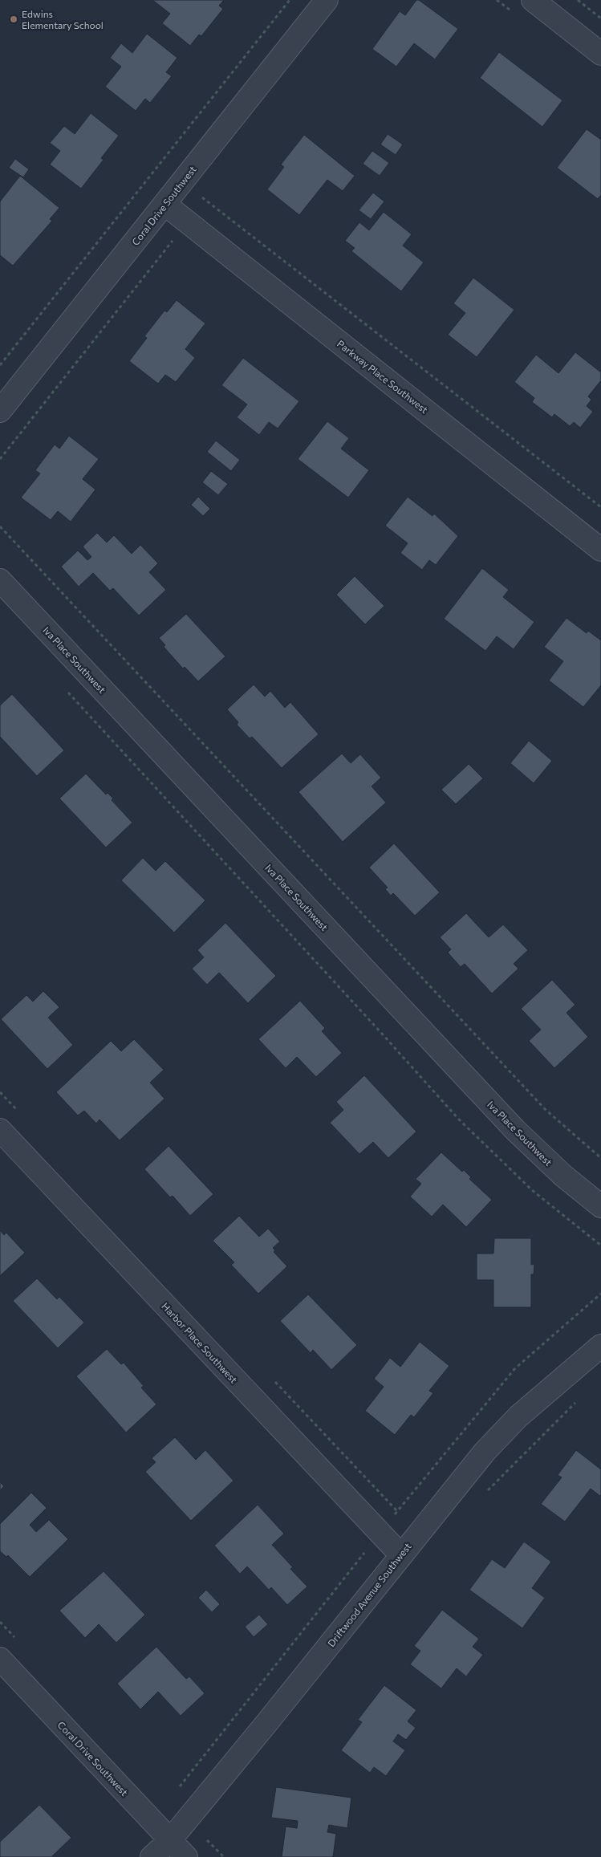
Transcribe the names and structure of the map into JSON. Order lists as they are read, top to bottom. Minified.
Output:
{"streets":{"street":["Coral Drive Southwest","Parkway Place Southwest","Iva Place Southwest","Harbor Place Southwest","Driftwood Avenue Southwest"]},"crossings":[["Coral Drive Southwest","Parkway Place Southwest"],["Coral Drive Southwest","Driftwood Avenue Southwest"],["Harbor Place Southwest","Driftwood Avenue Southwest"]],"places":["Edwins Elementary School"]}
